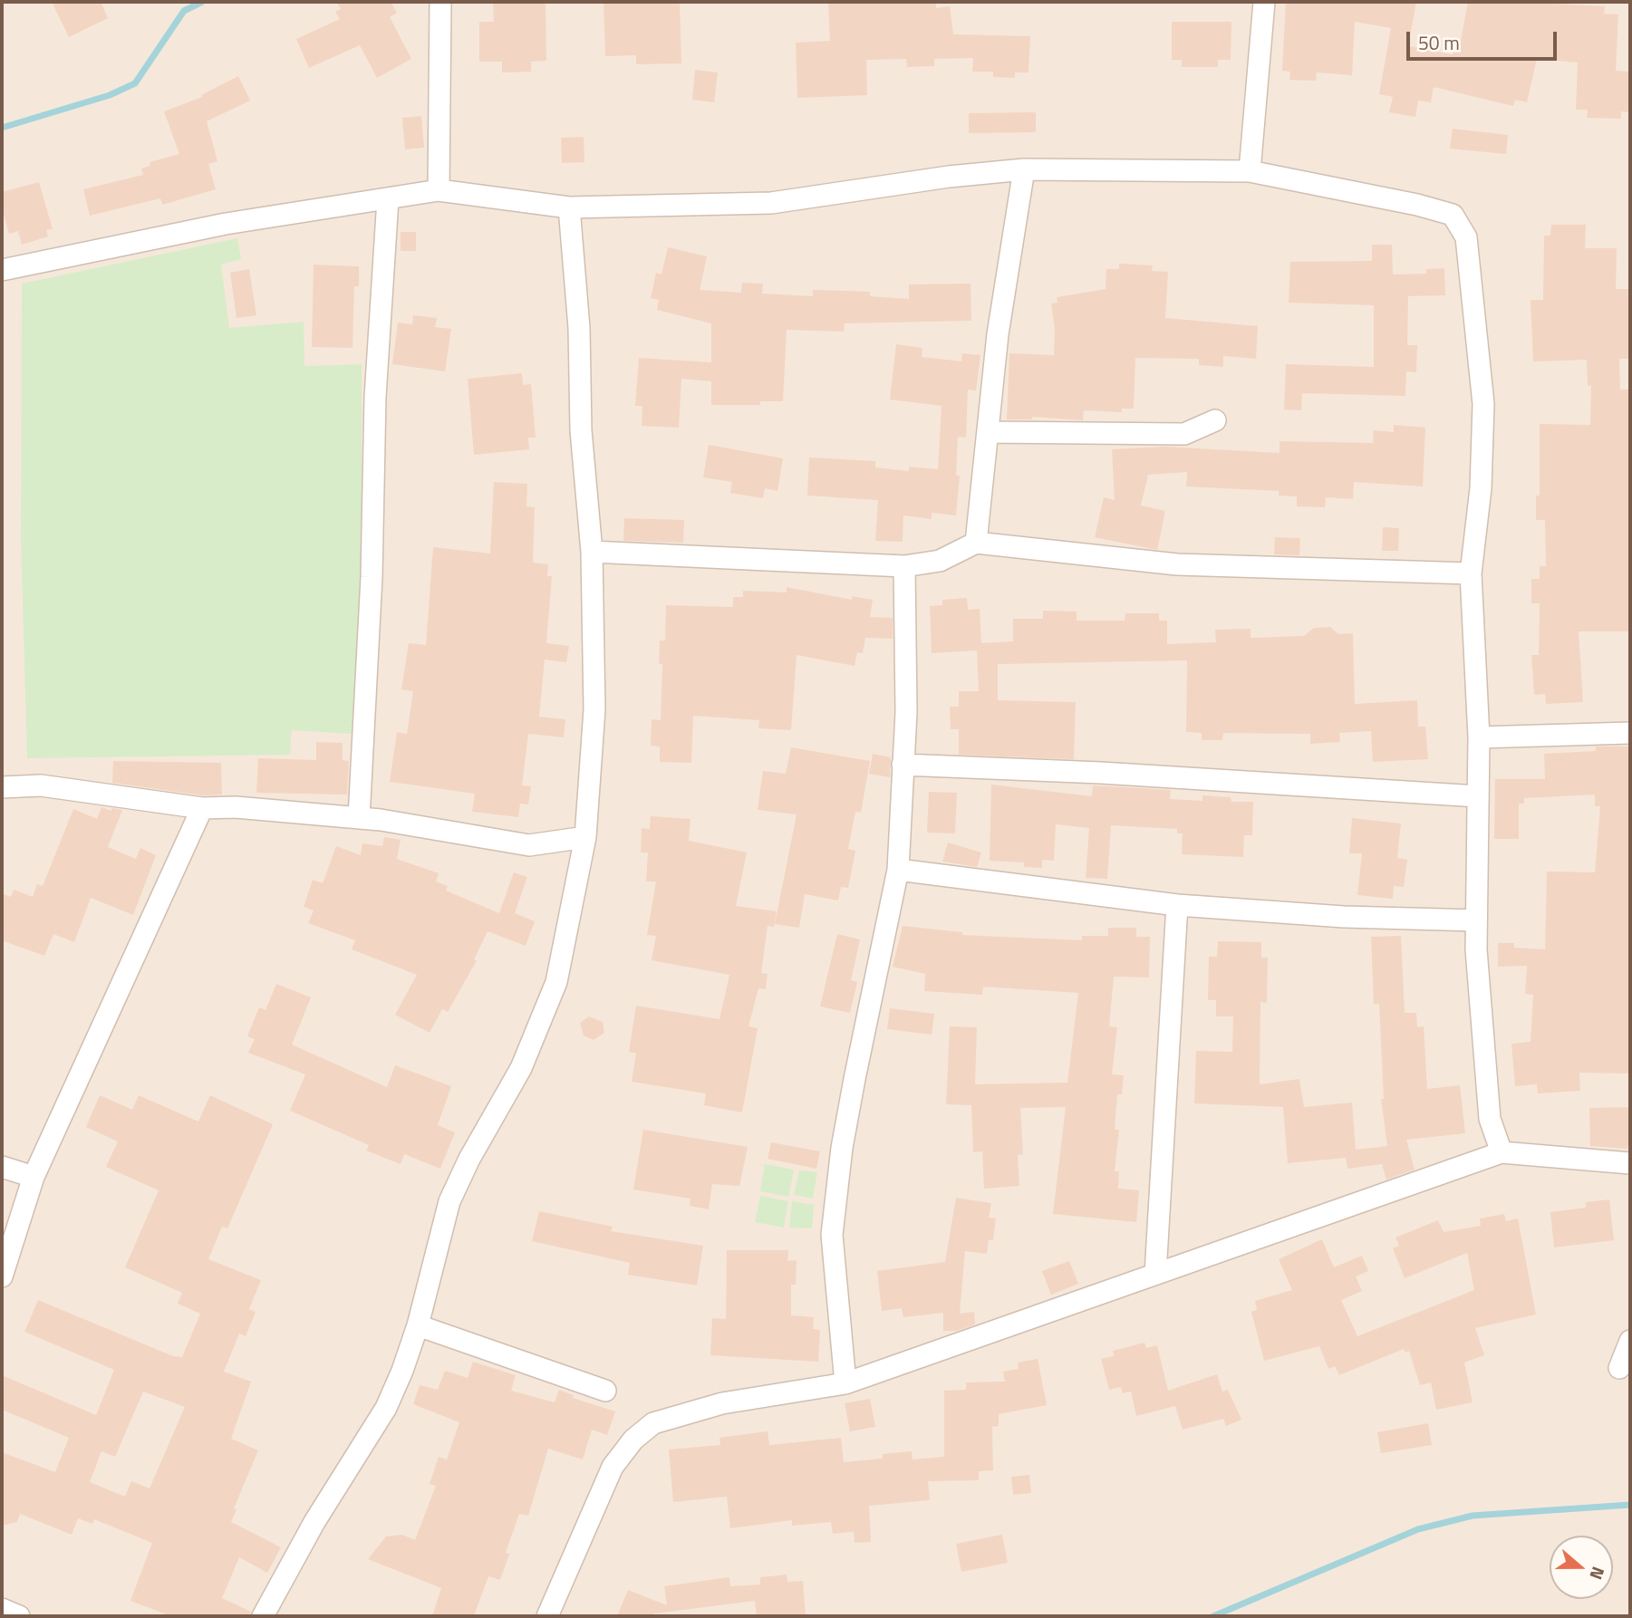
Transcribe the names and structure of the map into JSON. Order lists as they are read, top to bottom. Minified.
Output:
{"scale_bar":"50 m","north":"right"}
